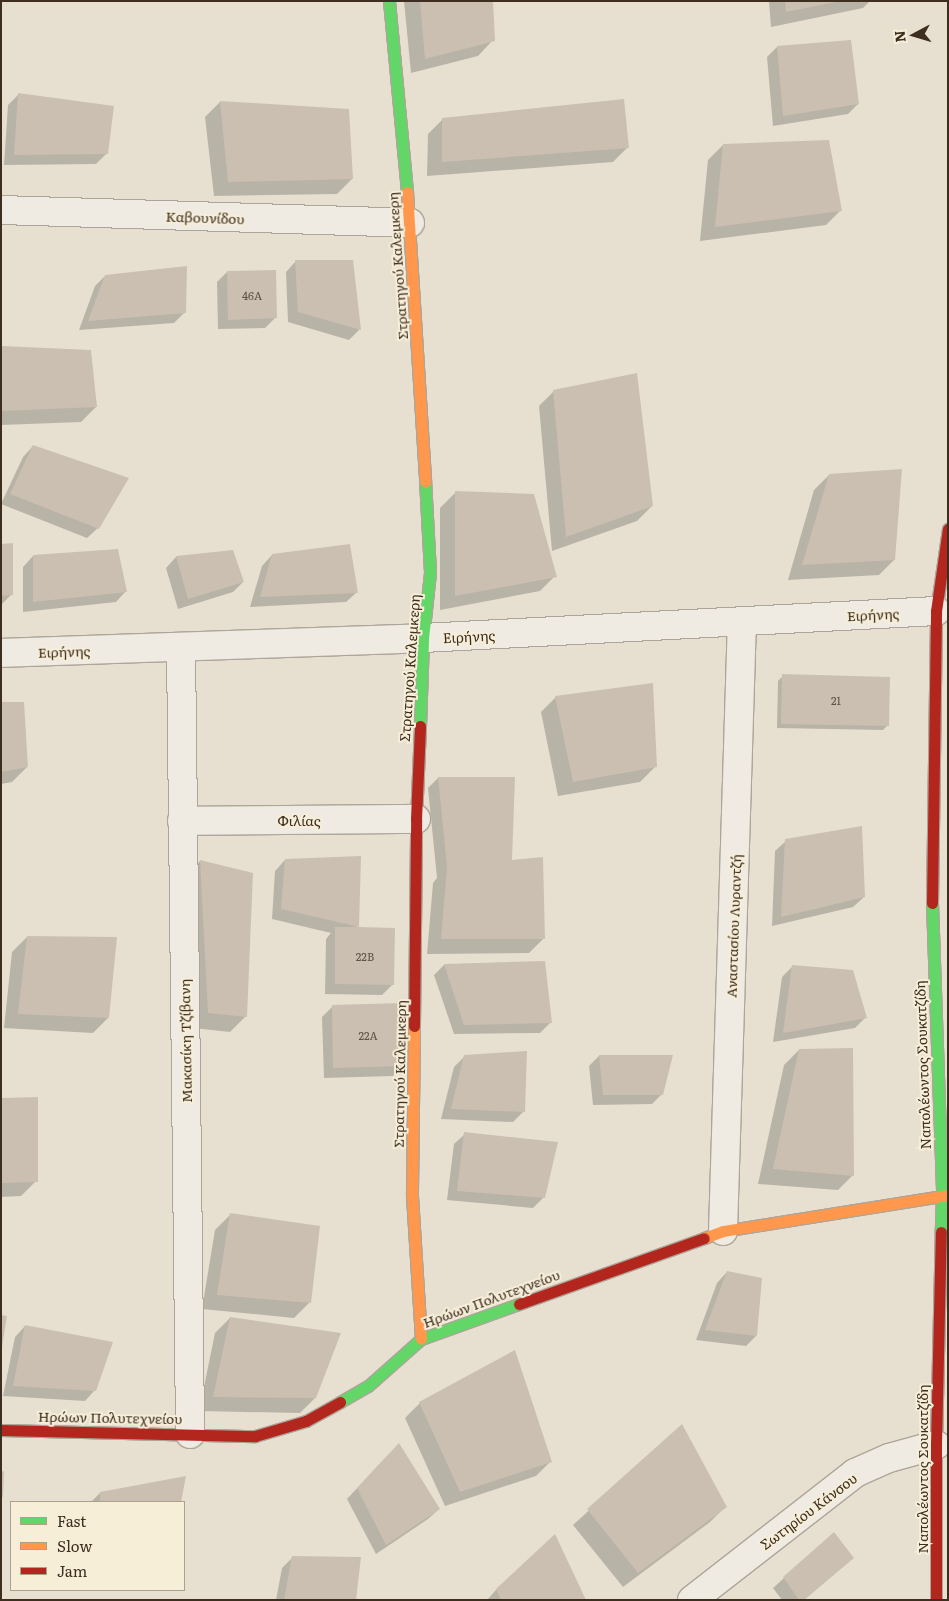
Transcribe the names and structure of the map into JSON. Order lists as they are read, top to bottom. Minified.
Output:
{"streets":{"street":["Καβουνίδου","Στρατηγού Καλεμκερη","Ειρήνης","Φιλίας","Αναστασίου Λυραντζή","Μακασίκη Τζίβανη","Ναπολέωντος Σουκατζίδη","Ηρώων Πολυτεχνείου","Σωτηρίου Κάνσου"]},"crossings":[["Καβουνίδου","Στρατηγού Καλεμκερη"],["Στρατηγού Καλεμκερη","Ειρήνης"],["Στρατηγού Καλεμκερη","Φιλίας"],["Στρατηγού Καλεμκερη","Ηρώων Πολυτεχνείου"],["Ειρήνης","Αναστασίου Λυραντζή"],["Ειρήνης","Μακασίκη Τζίβανη"],["Ειρήνης","Ναπολέωντος Σουκατζίδη"],["Φιλίας","Μακασίκη Τζίβανη"],["Αναστασίου Λυραντζή","Ηρώων Πολυτεχνείου"],["Μακασίκη Τζίβανη","Ηρώων Πολυτεχνείου"],["Ναπολέωντος Σουκατζίδη","Ηρώων Πολυτεχνείου"],["Ναπολέωντος Σουκατζίδη","Σωτηρίου Κάνσου"]],"house_numbers":["46A","21","22B","22A"],"legend":["Fast","Slow","Jam"],"north":"left"}
